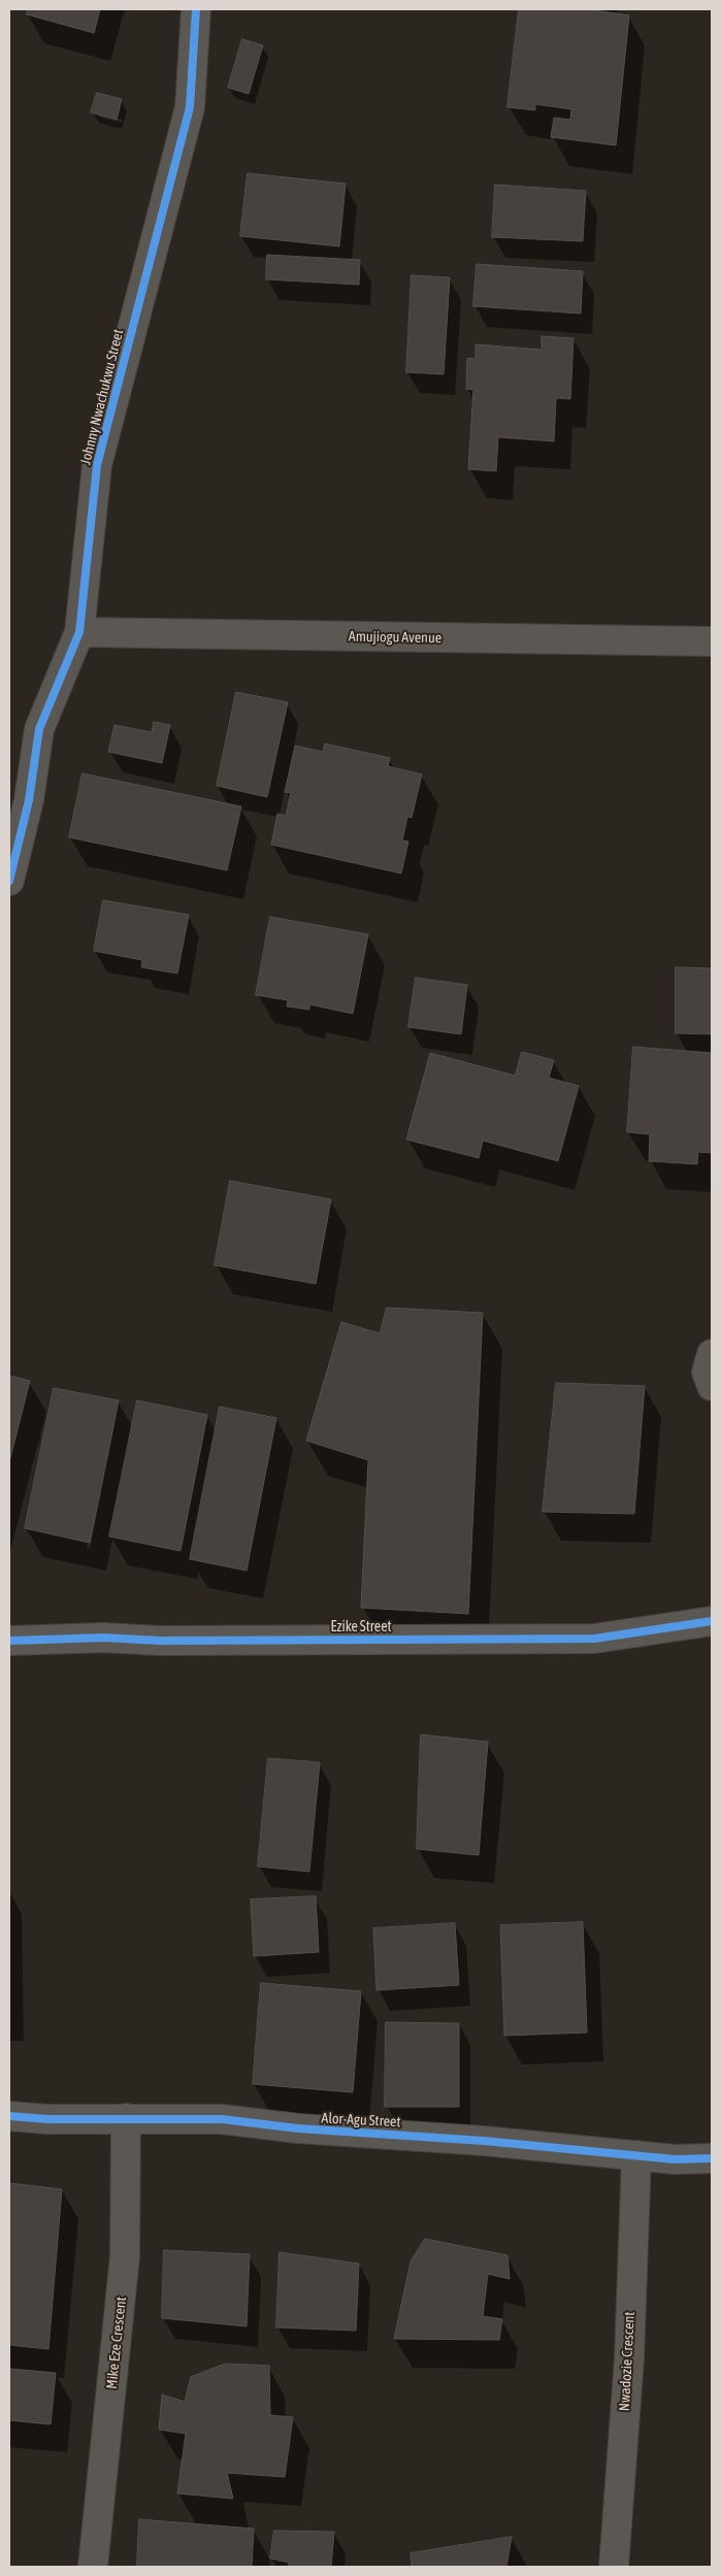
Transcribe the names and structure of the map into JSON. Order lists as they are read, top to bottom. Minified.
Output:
{"streets":{"street":["Johnny Nwachukwu Street","Amujiogu Avenue","Ezike Street","Alor-Agu Street","Mike Eze Crescent","Nwadozie Crescent"]},"crossings":[["Johnny Nwachukwu Street","Amujiogu Avenue"],["Alor-Agu Street","Mike Eze Crescent"],["Alor-Agu Street","Nwadozie Crescent"]]}
